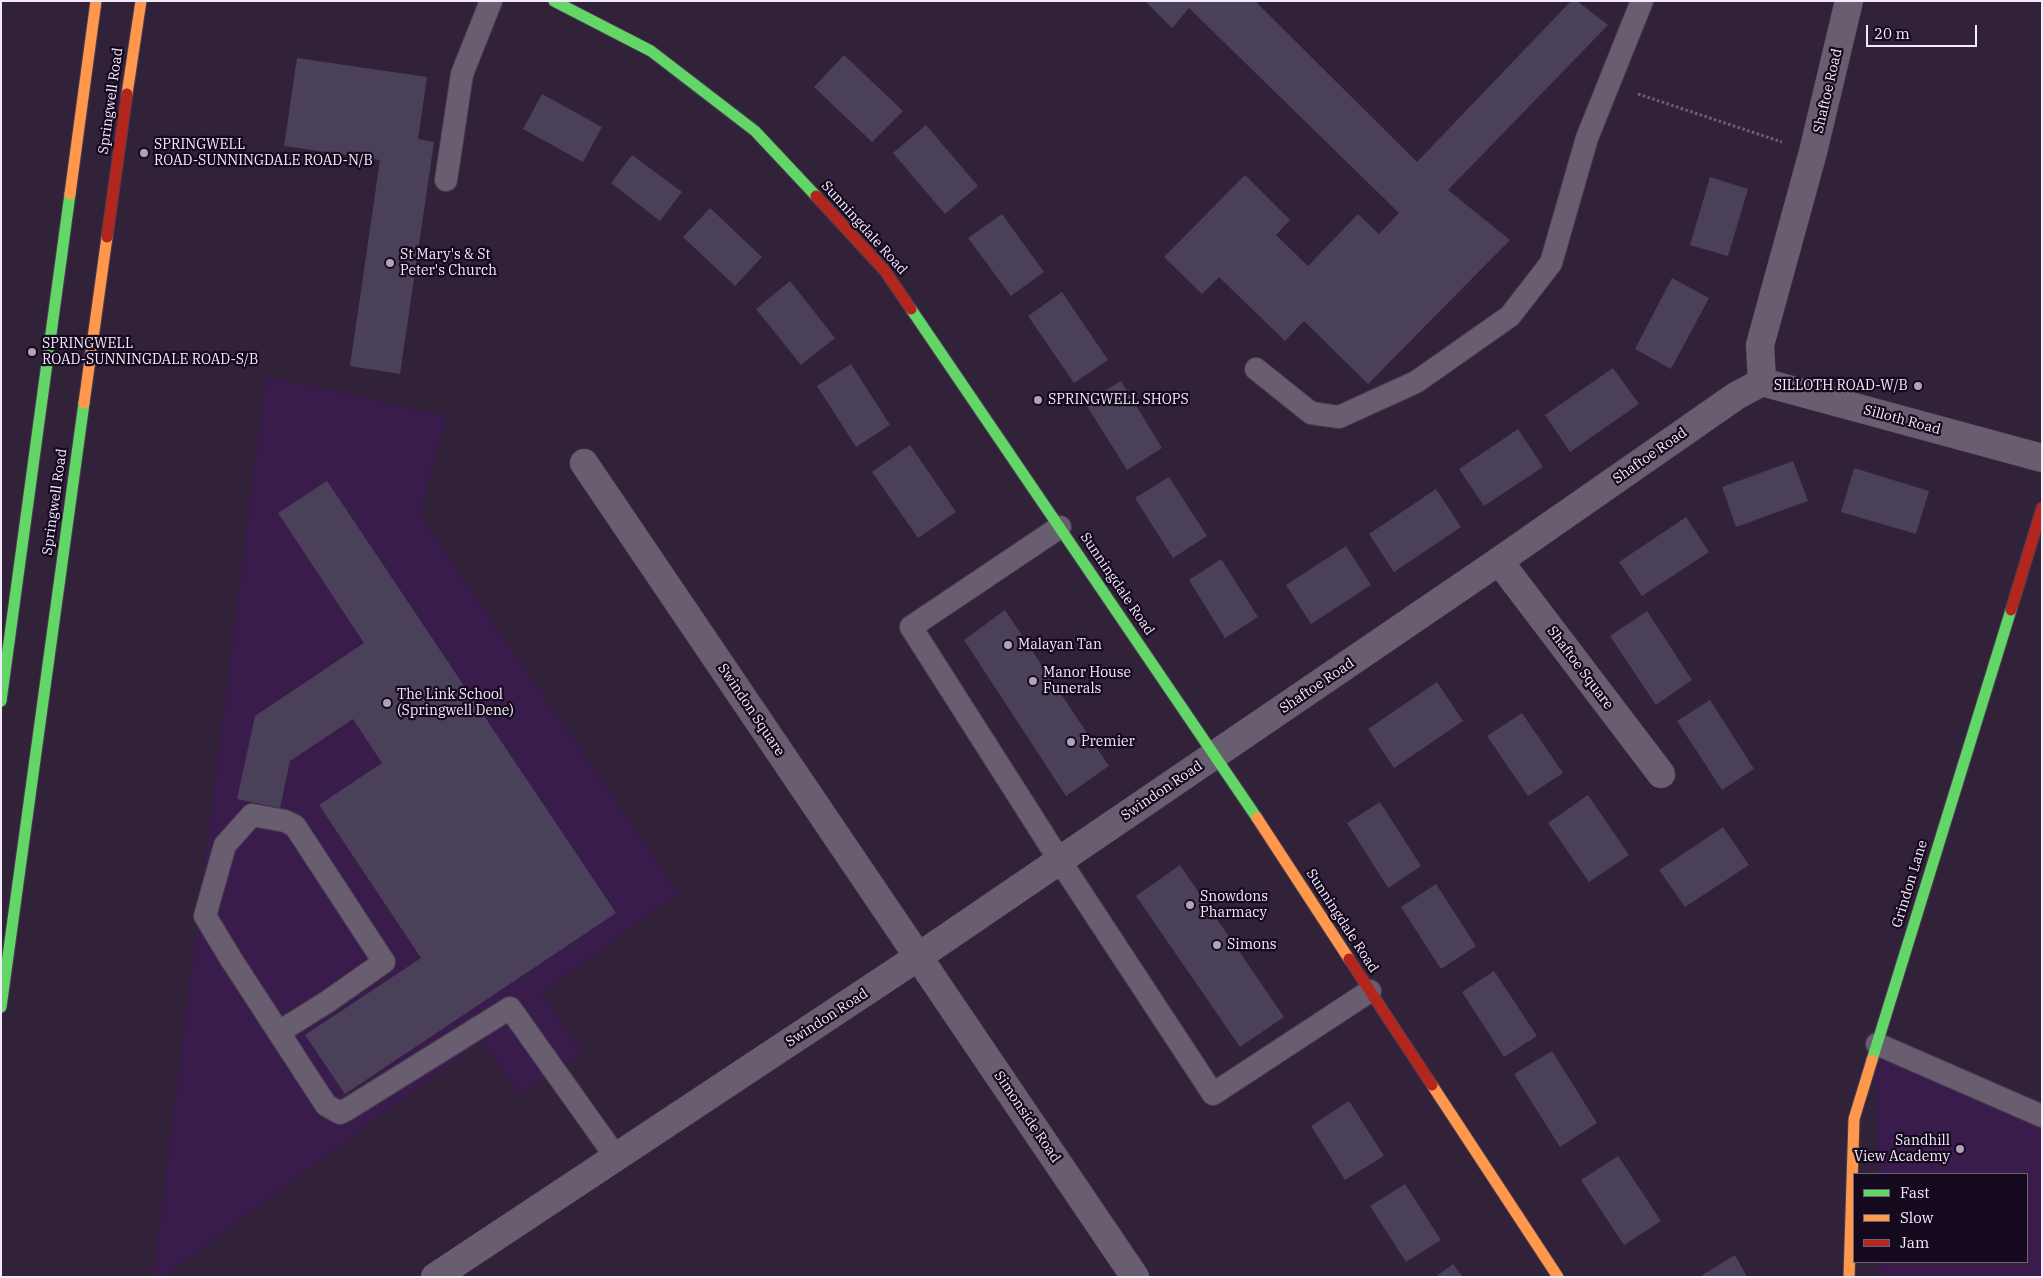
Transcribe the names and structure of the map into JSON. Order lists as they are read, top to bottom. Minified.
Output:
{"streets":{"street":["Shaftoe Road","Springwell Road","Sunningdale Road","Silloth Road","Shaftoe Square","Swindon Square","Swindon Road","Grindon Lane","Simonside Road"]},"crossings":[["Shaftoe Road","Sunningdale Road"],["Shaftoe Road","Silloth Road"],["Shaftoe Road","Shaftoe Square"],["Shaftoe Road","Swindon Road"],["Sunningdale Road","Swindon Road"],["Swindon Square","Swindon Road"],["Swindon Square","Simonside Road"],["Swindon Road","Simonside Road"]],"places":["SPRINGWELL ROAD-SUNNINGDALE ROAD-N/B","St Mary's & St Peter's Church","SPRINGWELL ROAD-SUNNINGDALE ROAD-S/B","SILLOTH ROAD-W/B","SPRINGWELL SHOPS","Malayan Tan","Manor House Funerals","The Link School (Springwell Dene)","Premier","Snowdons Pharmacy","Simons","Sandhill View Academy"],"legend":["Fast","Slow","Jam"],"scale_bar":"20 m"}
